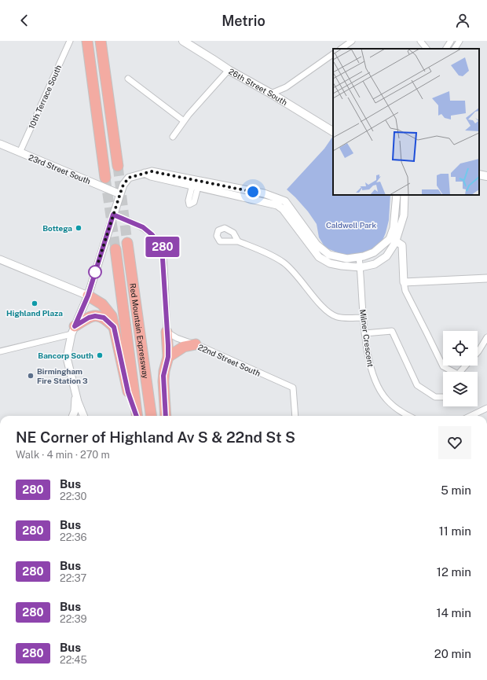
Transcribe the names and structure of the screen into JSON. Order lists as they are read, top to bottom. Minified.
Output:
{"streets":{"highway":["Red Mountain Expressway"],"main road":["26th Street South"],"street":["10th Terrace South","23rd Street South","Milner Crescent","22nd Street South"]},"crossings":[["10th Terrace South","23rd Street South"]],"parks":["Caldwell Park"],"places":["Bottega","Highland Plaza","Bancorp South","Birmingham Fire Station 3"],"lines":["bus line 280"],"page":{"header":"Metrio","on_map":"280","heading":["NE Corner of Highland Av S & 22nd St S","Walk · 4 min · 270 m"],"list":[{"mark":"280","name":"Bus","note":"22:30","value":"5 min"},{"mark":"280","name":"Bus","note":"22:36","value":"11 min"},{"mark":"280","name":"Bus","note":"22:37","value":"12 min"},{"mark":"280","name":"Bus","note":"22:39","value":"14 min"},{"mark":"280","name":"Bus","note":"22:45","value":"20 min"}]}}
